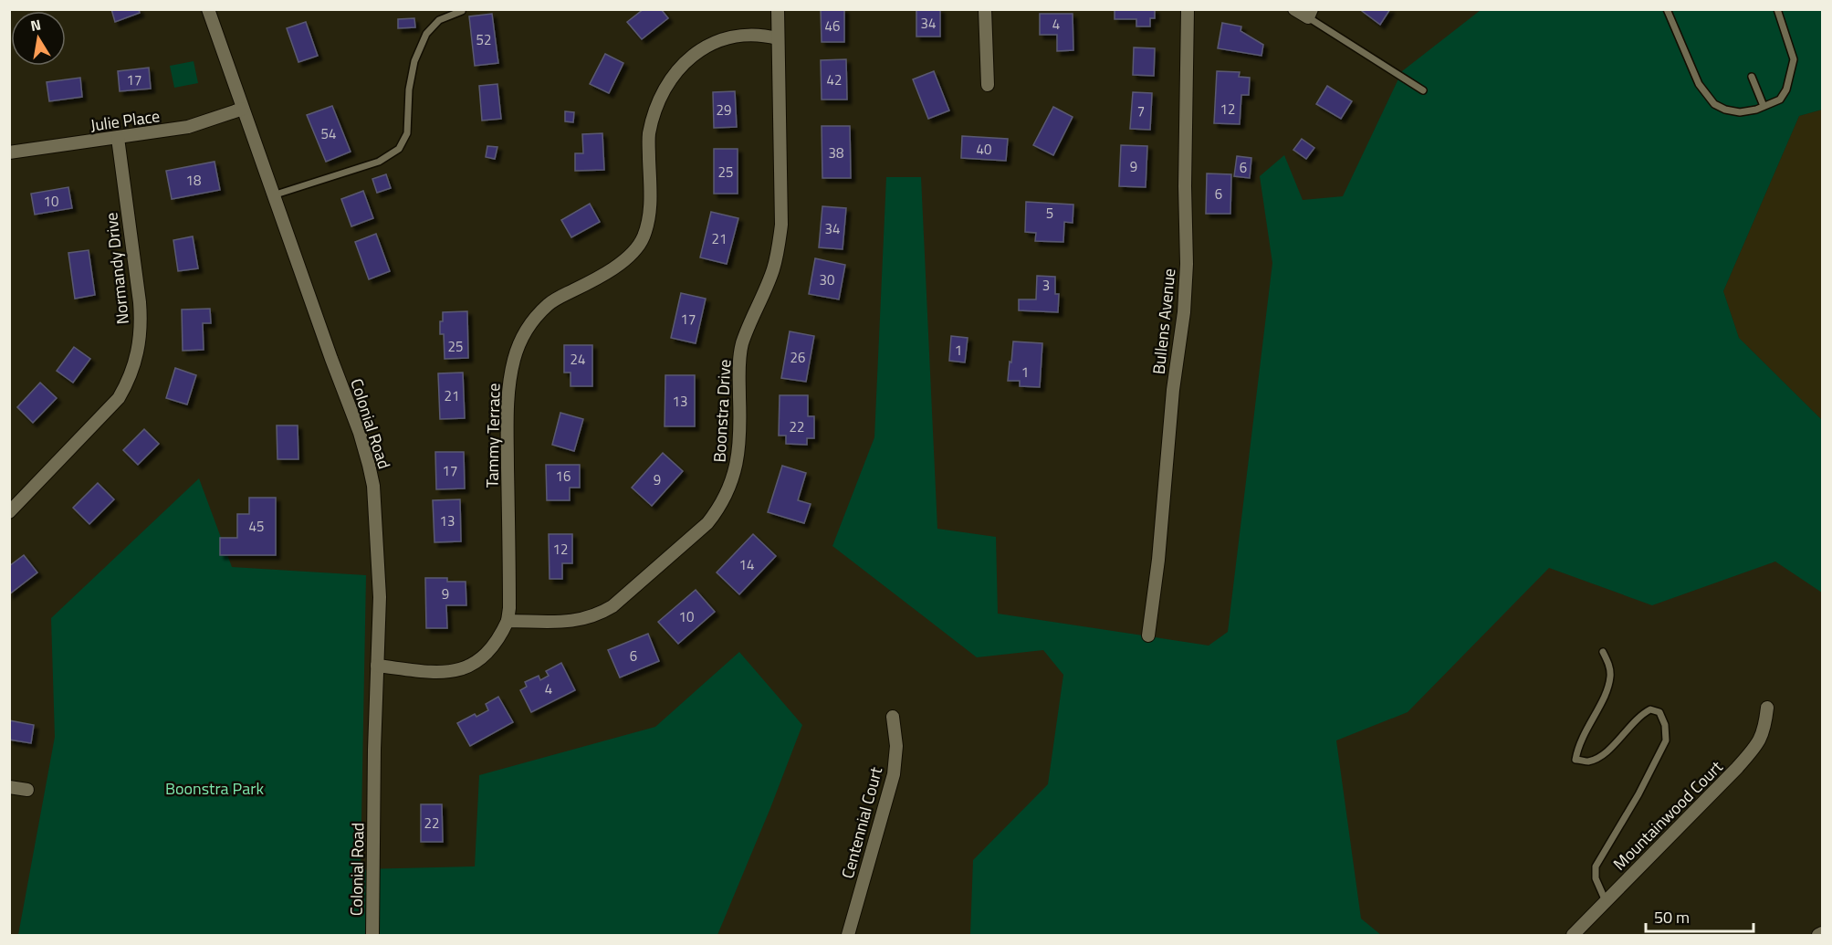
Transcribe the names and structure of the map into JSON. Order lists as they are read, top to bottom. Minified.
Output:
{"streets":{"street":["Julie Place","Normandy Drive","Bullens Avenue","Boonstra Drive","Colonial Road","Tammy Terrace","Mountainwood Court","Centennial Court"]},"crossings":[["Julie Place","Normandy Drive"],["Julie Place","Colonial Road"],["Boonstra Drive","Tammy Terrace"],["Colonial Road","Tammy Terrace"]],"parks":["Boonstra Park"],"house_numbers":["34","4","46","52","17","42","12","29","7","54","40","38","9","6","25","18","6","10","5","34","21","30","3","17","25","1","26","24","1","21","13","22","17","16","9","13","45","12","14","9","10","6","4","22"],"scale_bar":"50 m","north":"top"}
